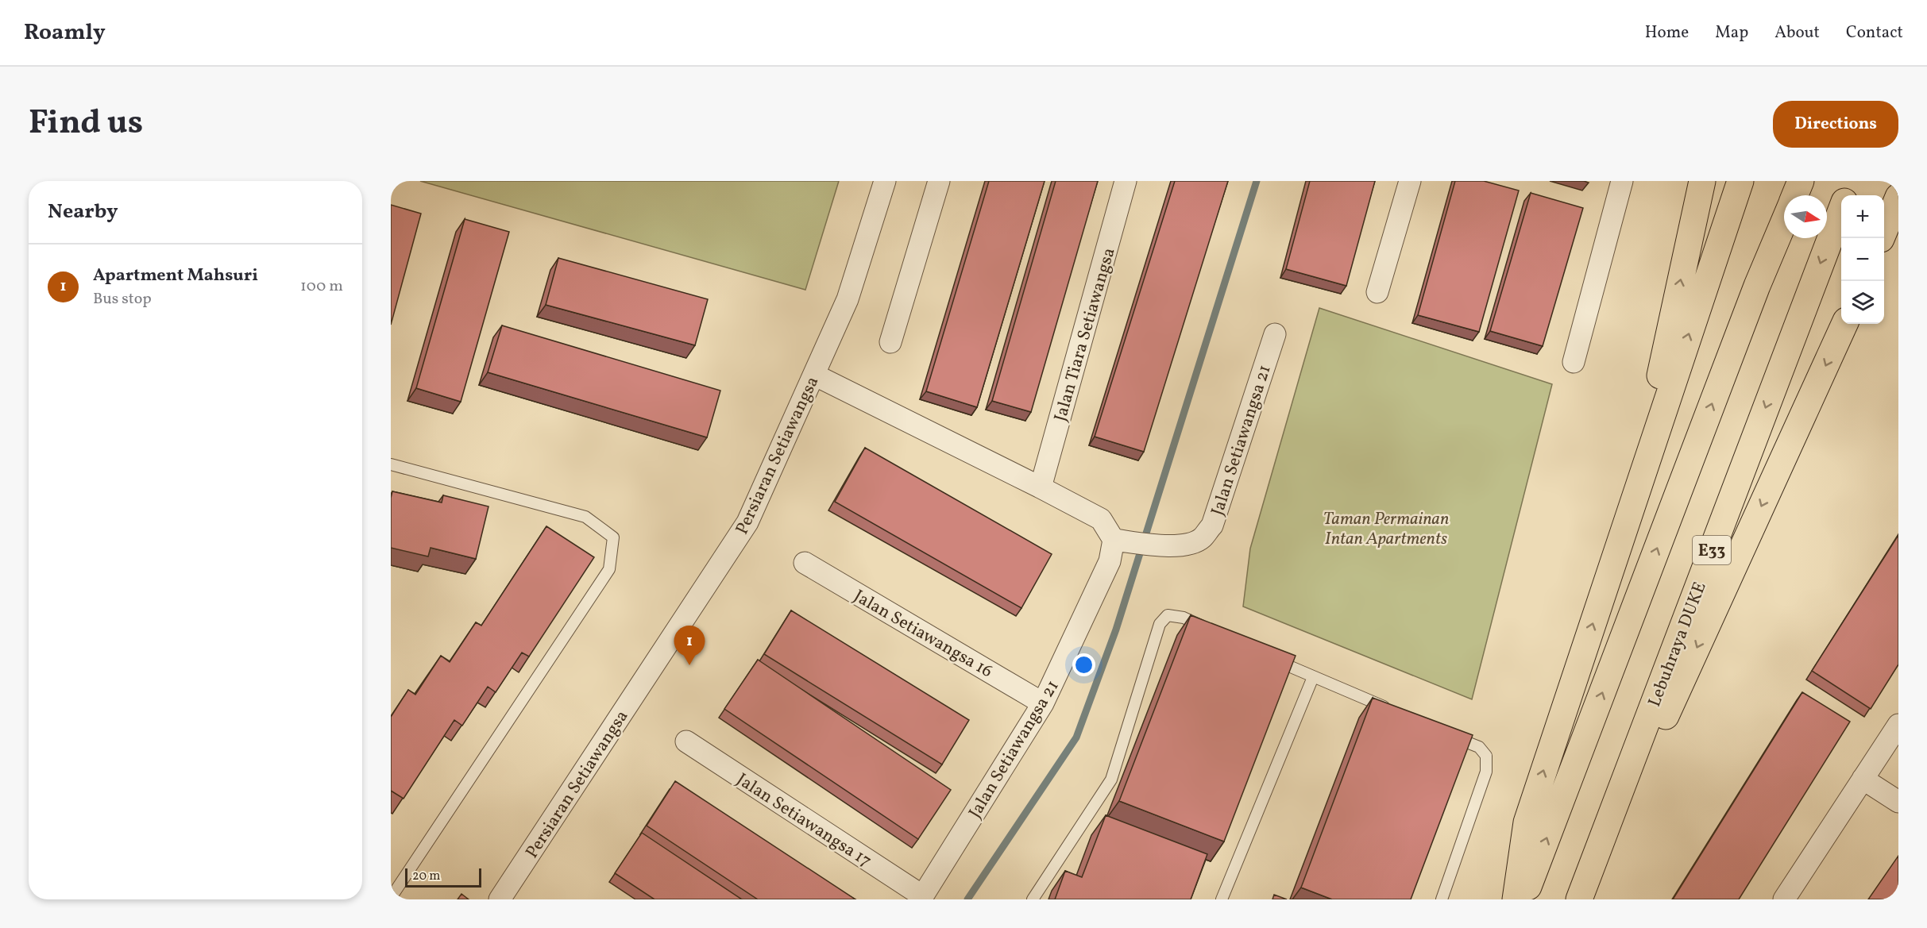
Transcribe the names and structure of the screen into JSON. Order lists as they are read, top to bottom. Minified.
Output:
{"streets":{"highway":["E33","Lebuhraya DUKE"],"street":["Jalan Tiara Setiawangsa","Jalan Setiawangsa 21","Persiaran Setiawangsa","Jalan Setiawangsa 16","Jalan Setiawangsa 17"]},"crossings":[["Jalan Setiawangsa 21","Jalan Setiawangsa 16"],["Jalan Setiawangsa 21","Jalan Setiawangsa 17"]],"parks":["Taman Permainan Intan Apartments"],"scale_bar":"20 m","north":"right","page":{"header":"Roamly","nav":["Home","Map","About","Contact"],"title":"Find us","buttons":"Directions","heading":"Nearby","map_buttons":["+","−"],"list":[{"mark":"1","name":"Apartment Mahsuri","note":"Bus stop","value":"100 m"}],"pins":"1","scale":"20 m"}}
